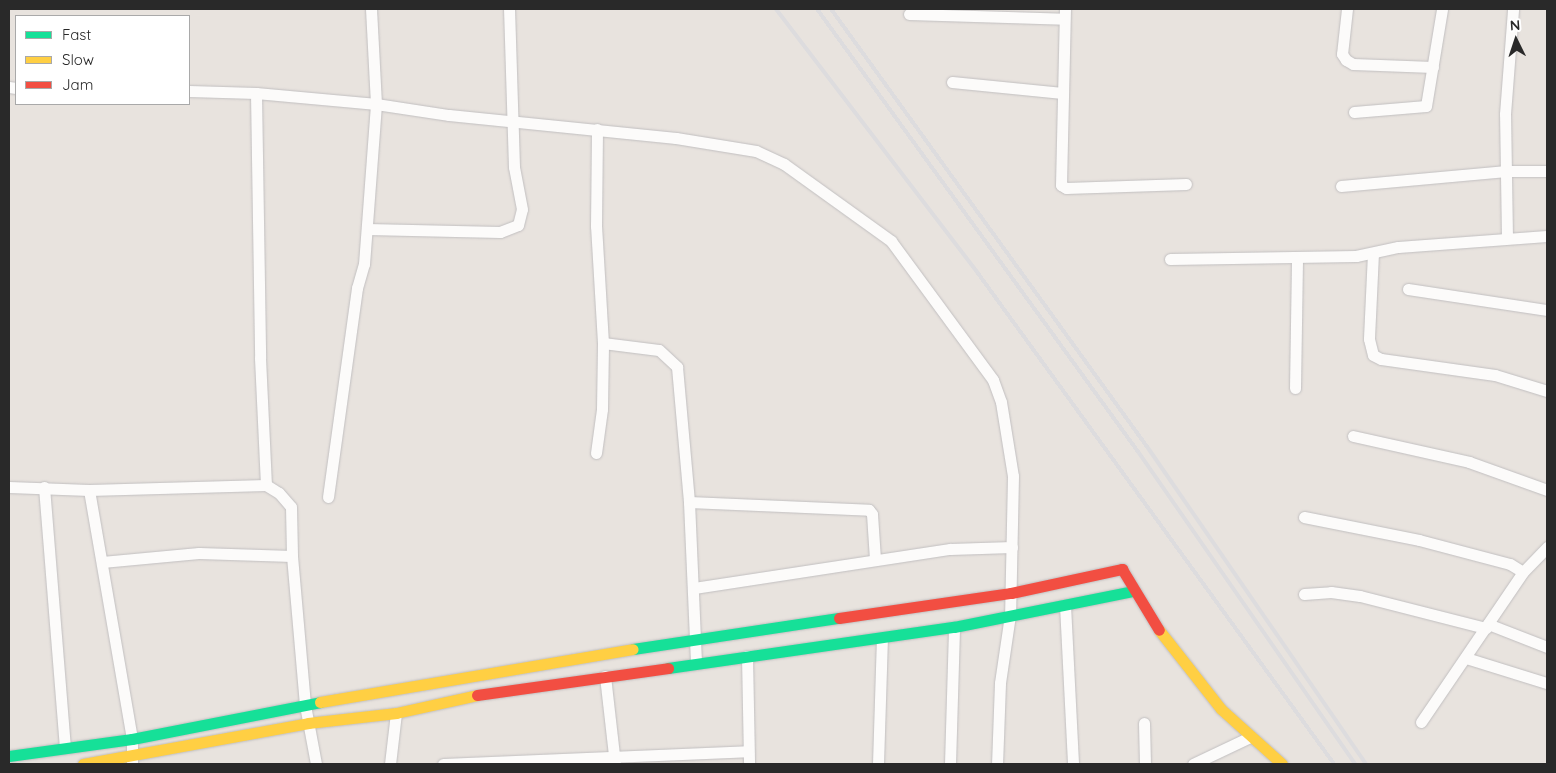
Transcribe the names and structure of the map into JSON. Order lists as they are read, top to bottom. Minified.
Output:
{"legend":["Fast","Slow","Jam"],"north":"top"}
